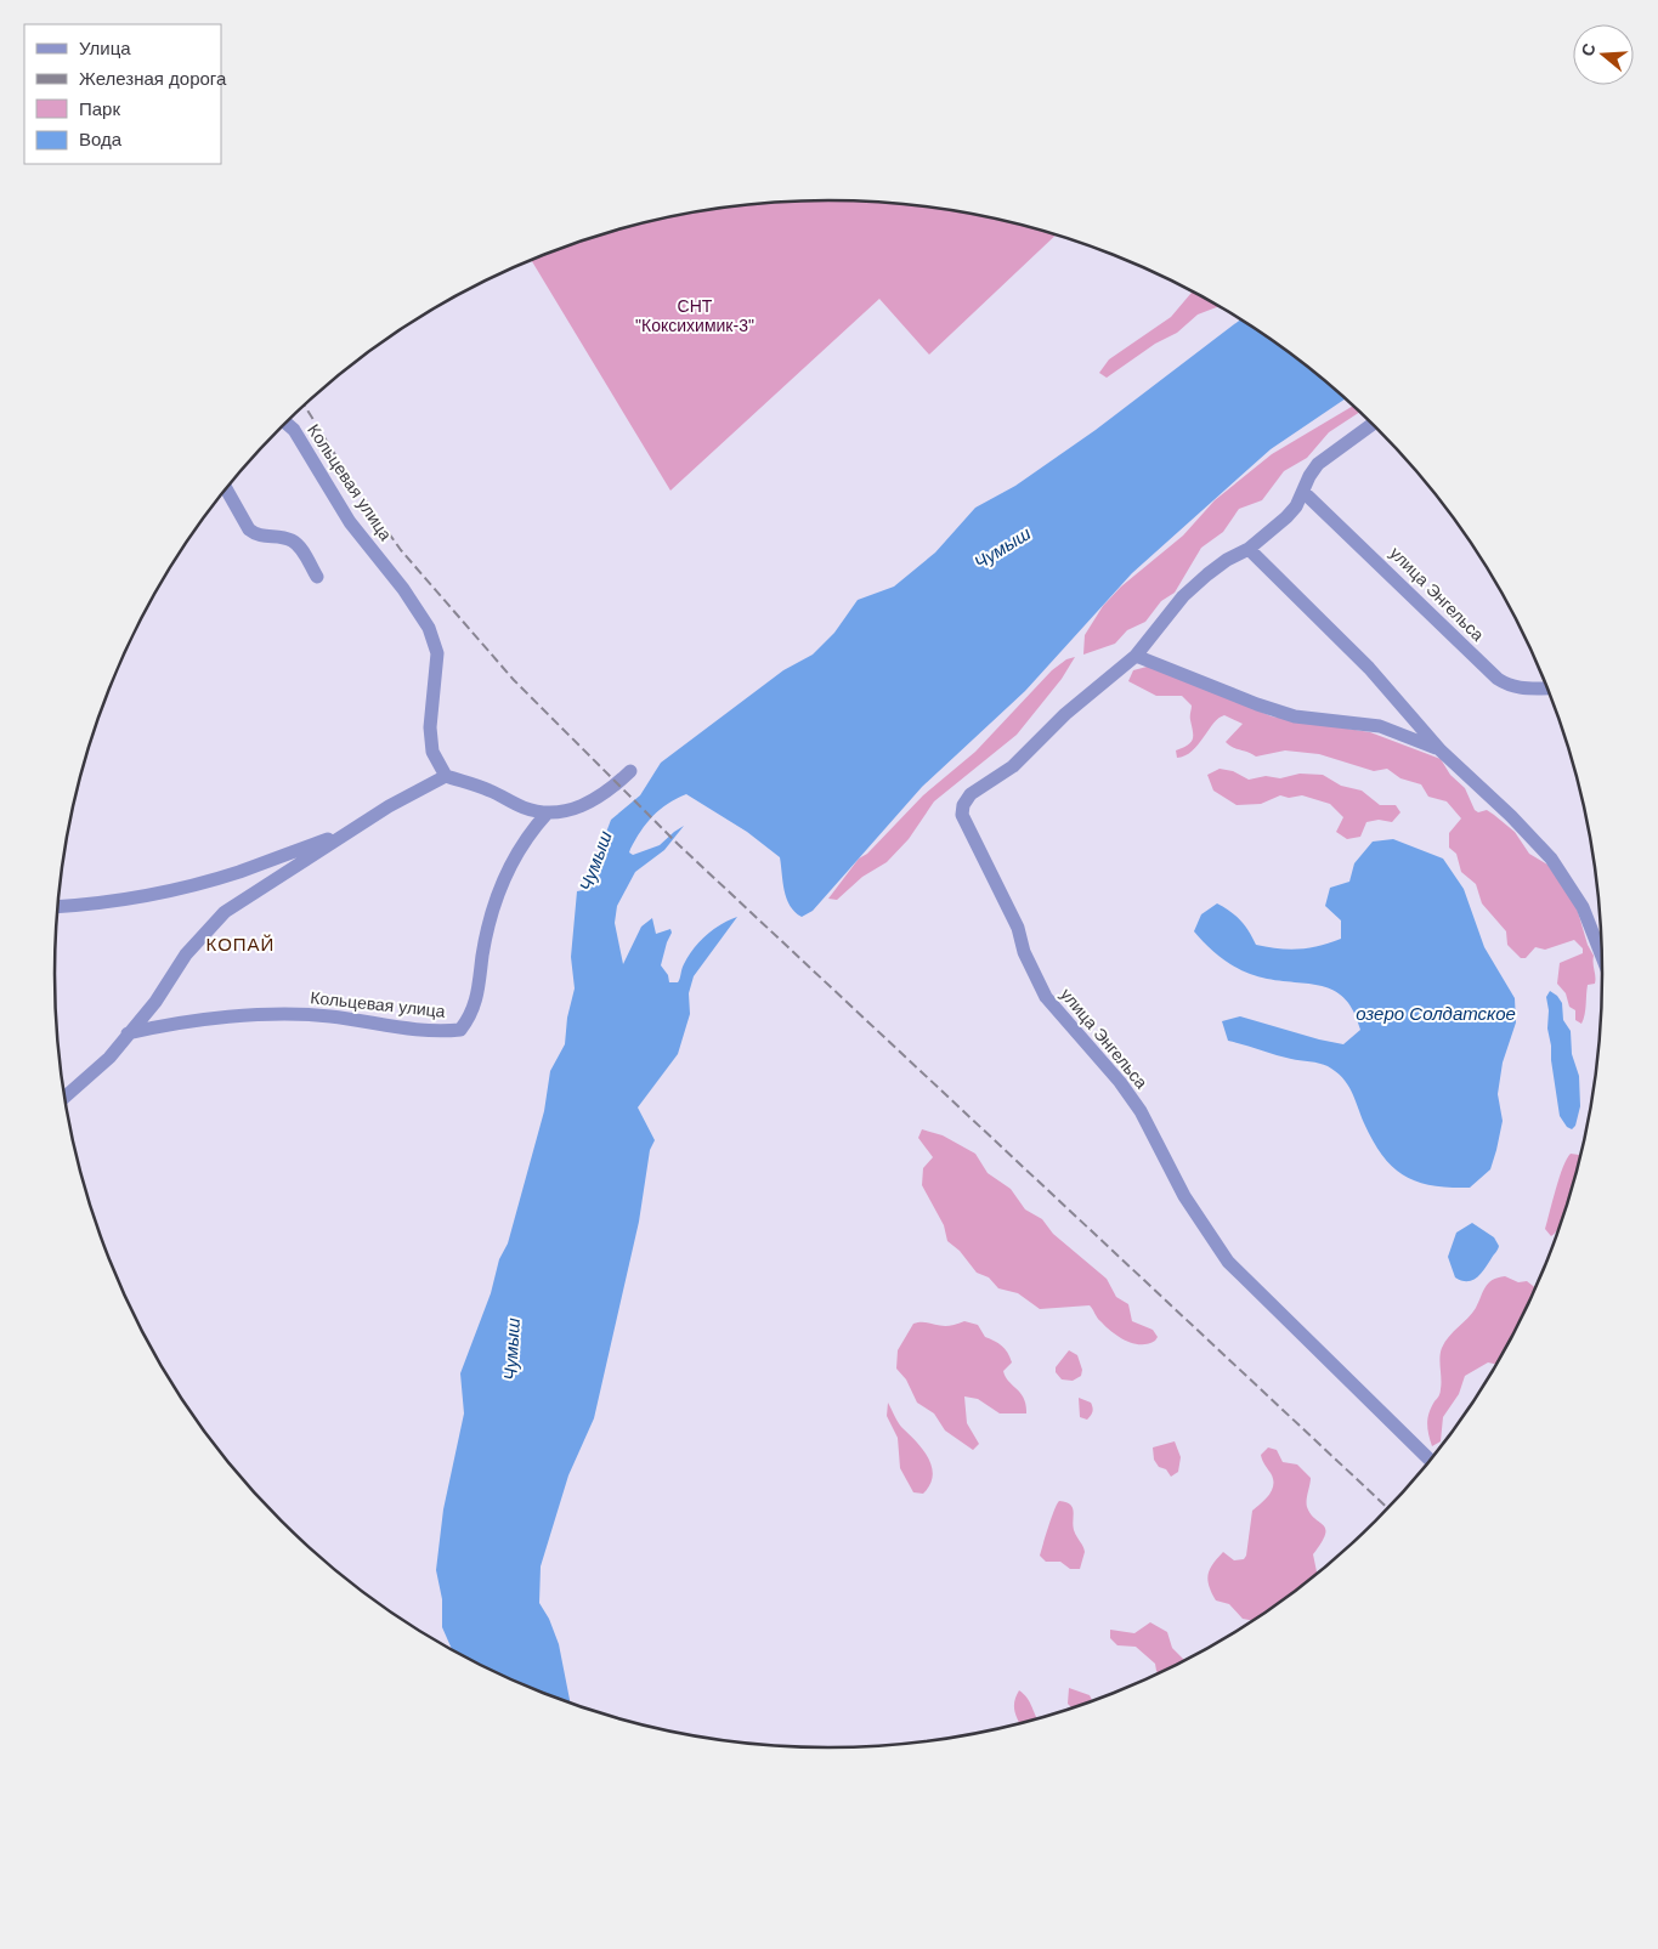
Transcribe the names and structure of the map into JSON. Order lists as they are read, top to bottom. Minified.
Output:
{"streets":{"street":["Кольцевая улица","улица Энгельса"]},"districts":["КОПАЙ"],"water":["Чумыш","озеро Солдатское"],"parks":["СНТ \"Коксихимик-3\""],"legend":["Улица","Железная дорога","Парк","Вода"],"north":"left"}
